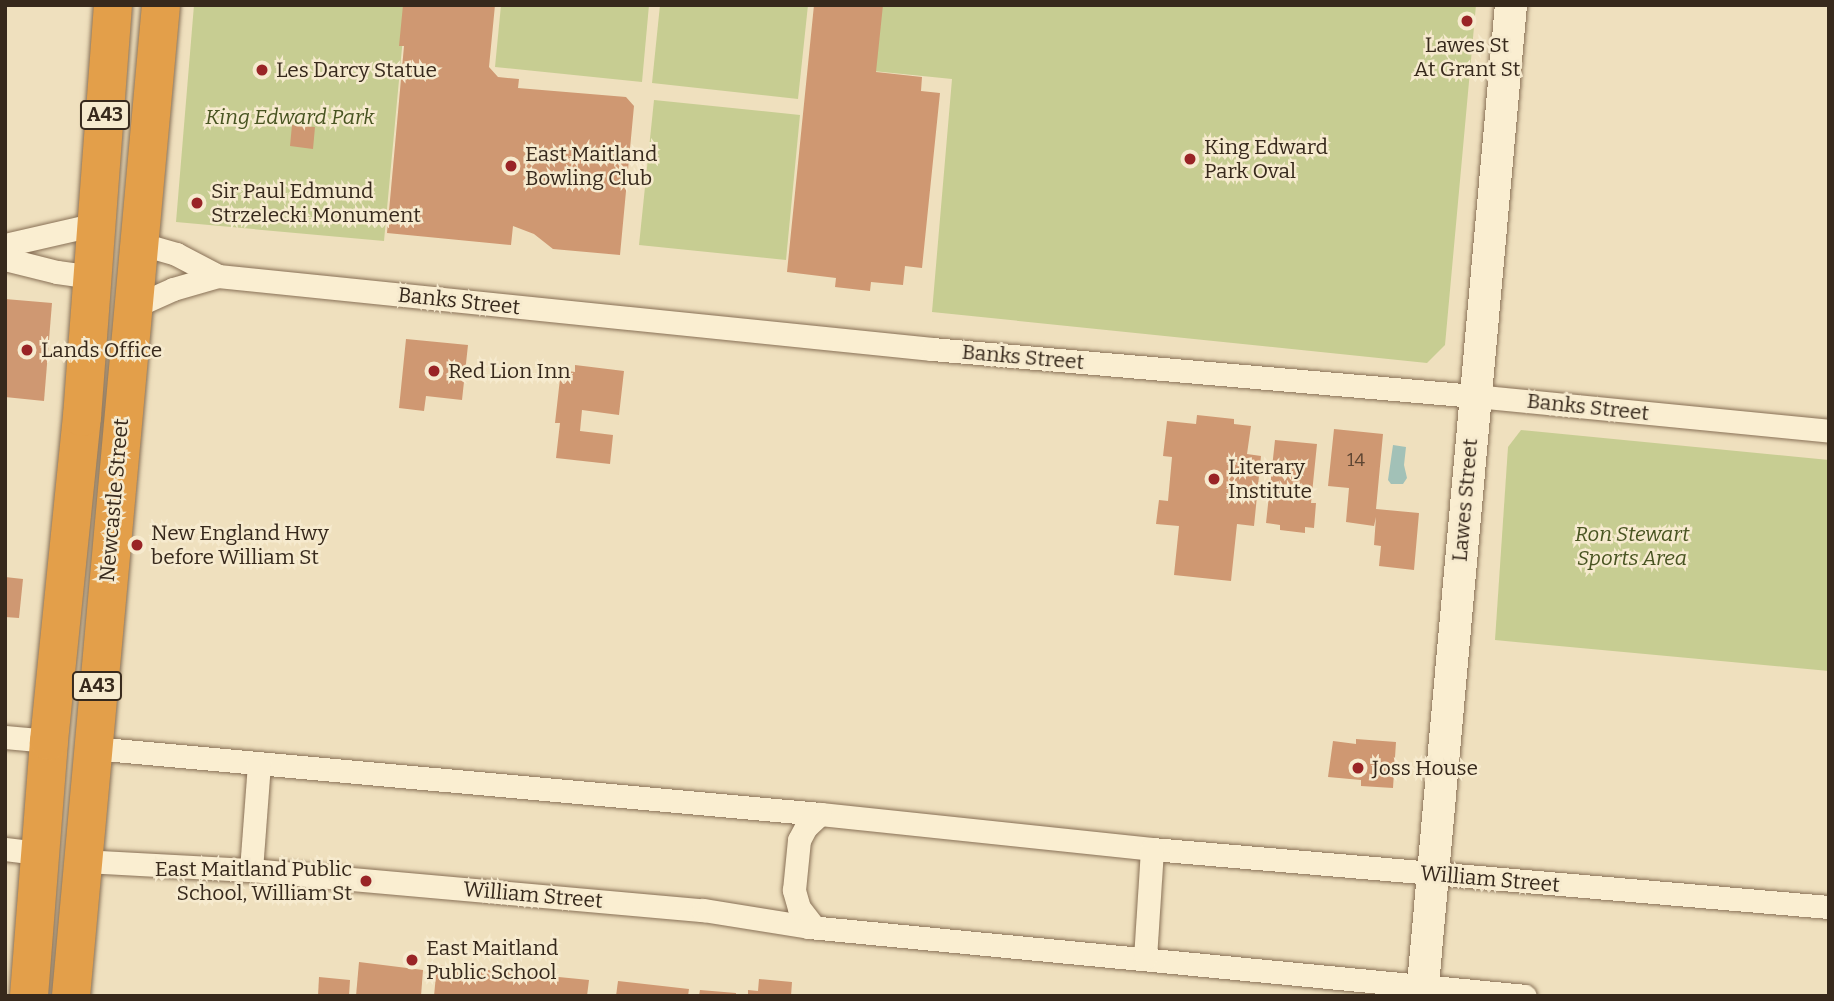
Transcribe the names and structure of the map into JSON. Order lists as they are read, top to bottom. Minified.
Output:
{"streets":{"highway":["A43","Newcastle Street"],"main road":["Lawes Street"],"street":["Banks Street","William Street"]},"crossings":[["Banks Street","Newcastle Street"],["Banks Street","Lawes Street"],["Newcastle Street","William Street"],["Lawes Street","William Street"]],"parks":["King Edward Park","Ron Stewart Sports Area"],"places":["Lawes St At Grant St","Les Darcy Statue","King Edward Park Oval","East Maitland Bowling Club","Sir Paul Edmund Strzelecki Monument","Lands Office","Red Lion Inn","Literary Institute","New England Hwy before William St","Joss House","East Maitland Public School, William St","East Maitland Public School"],"house_numbers":["14"]}
